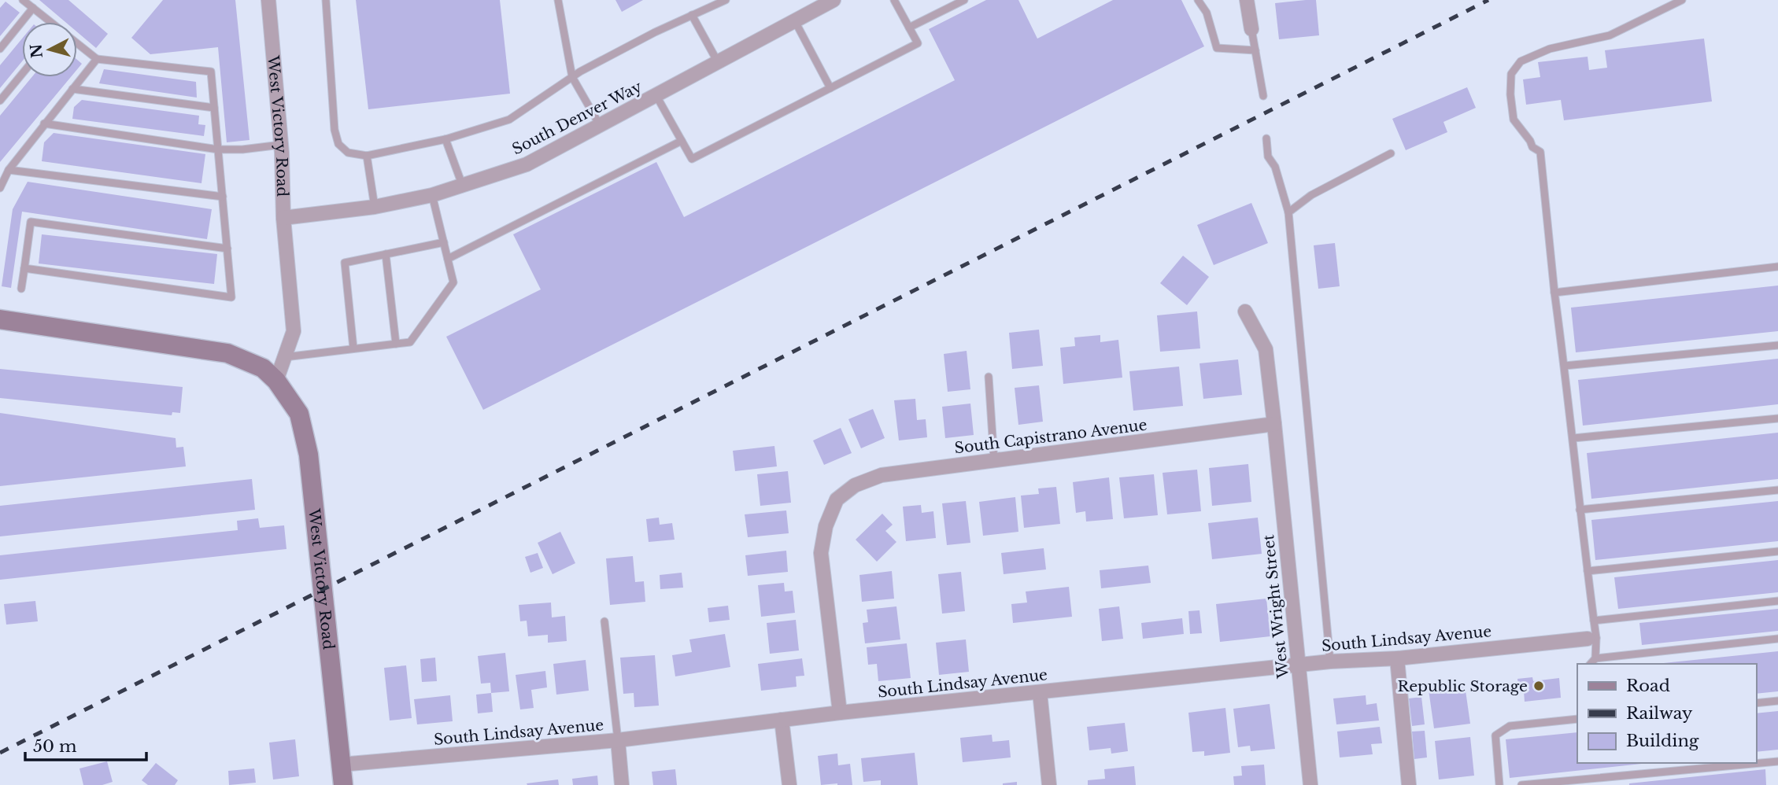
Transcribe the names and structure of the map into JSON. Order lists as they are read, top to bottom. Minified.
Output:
{"streets":{"street":["South Denver Way","West Victory Road","South Capistrano Avenue","West Wright Street","South Lindsay Avenue"]},"crossings":[["South Denver Way","West Victory Road"],["West Victory Road","South Lindsay Avenue"],["South Capistrano Avenue","West Wright Street"],["South Capistrano Avenue","South Lindsay Avenue"],["West Wright Street","South Lindsay Avenue"]],"places":["Republic Storage"],"legend":["Road","Railway","Building"],"scale_bar":"50 m","north":"left"}
